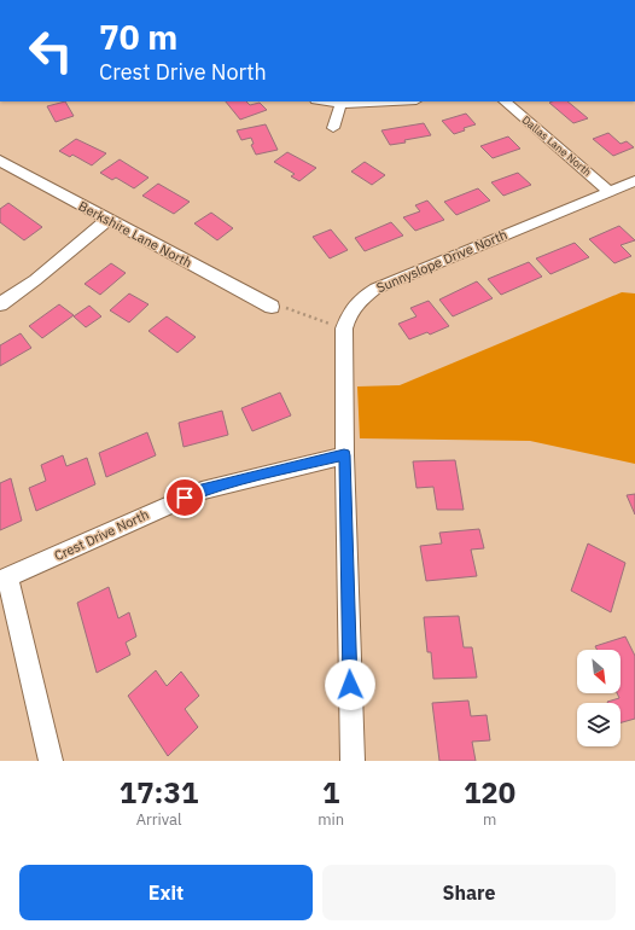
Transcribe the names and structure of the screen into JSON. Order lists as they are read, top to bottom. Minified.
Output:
{"streets":{"street":["Dallas Lane North","Berkshire Lane North","Sunnyslope Drive North","Crest Drive North"]},"crossings":[["Dallas Lane North","Sunnyslope Drive North"],["Sunnyslope Drive North","Crest Drive North"]],"north":"bottom right","page":{"turn":["70 m","Crest Drive North"],"eta":["17:31","Arrival","1","min","120","m"],"buttons":["Exit","Share"]}}
